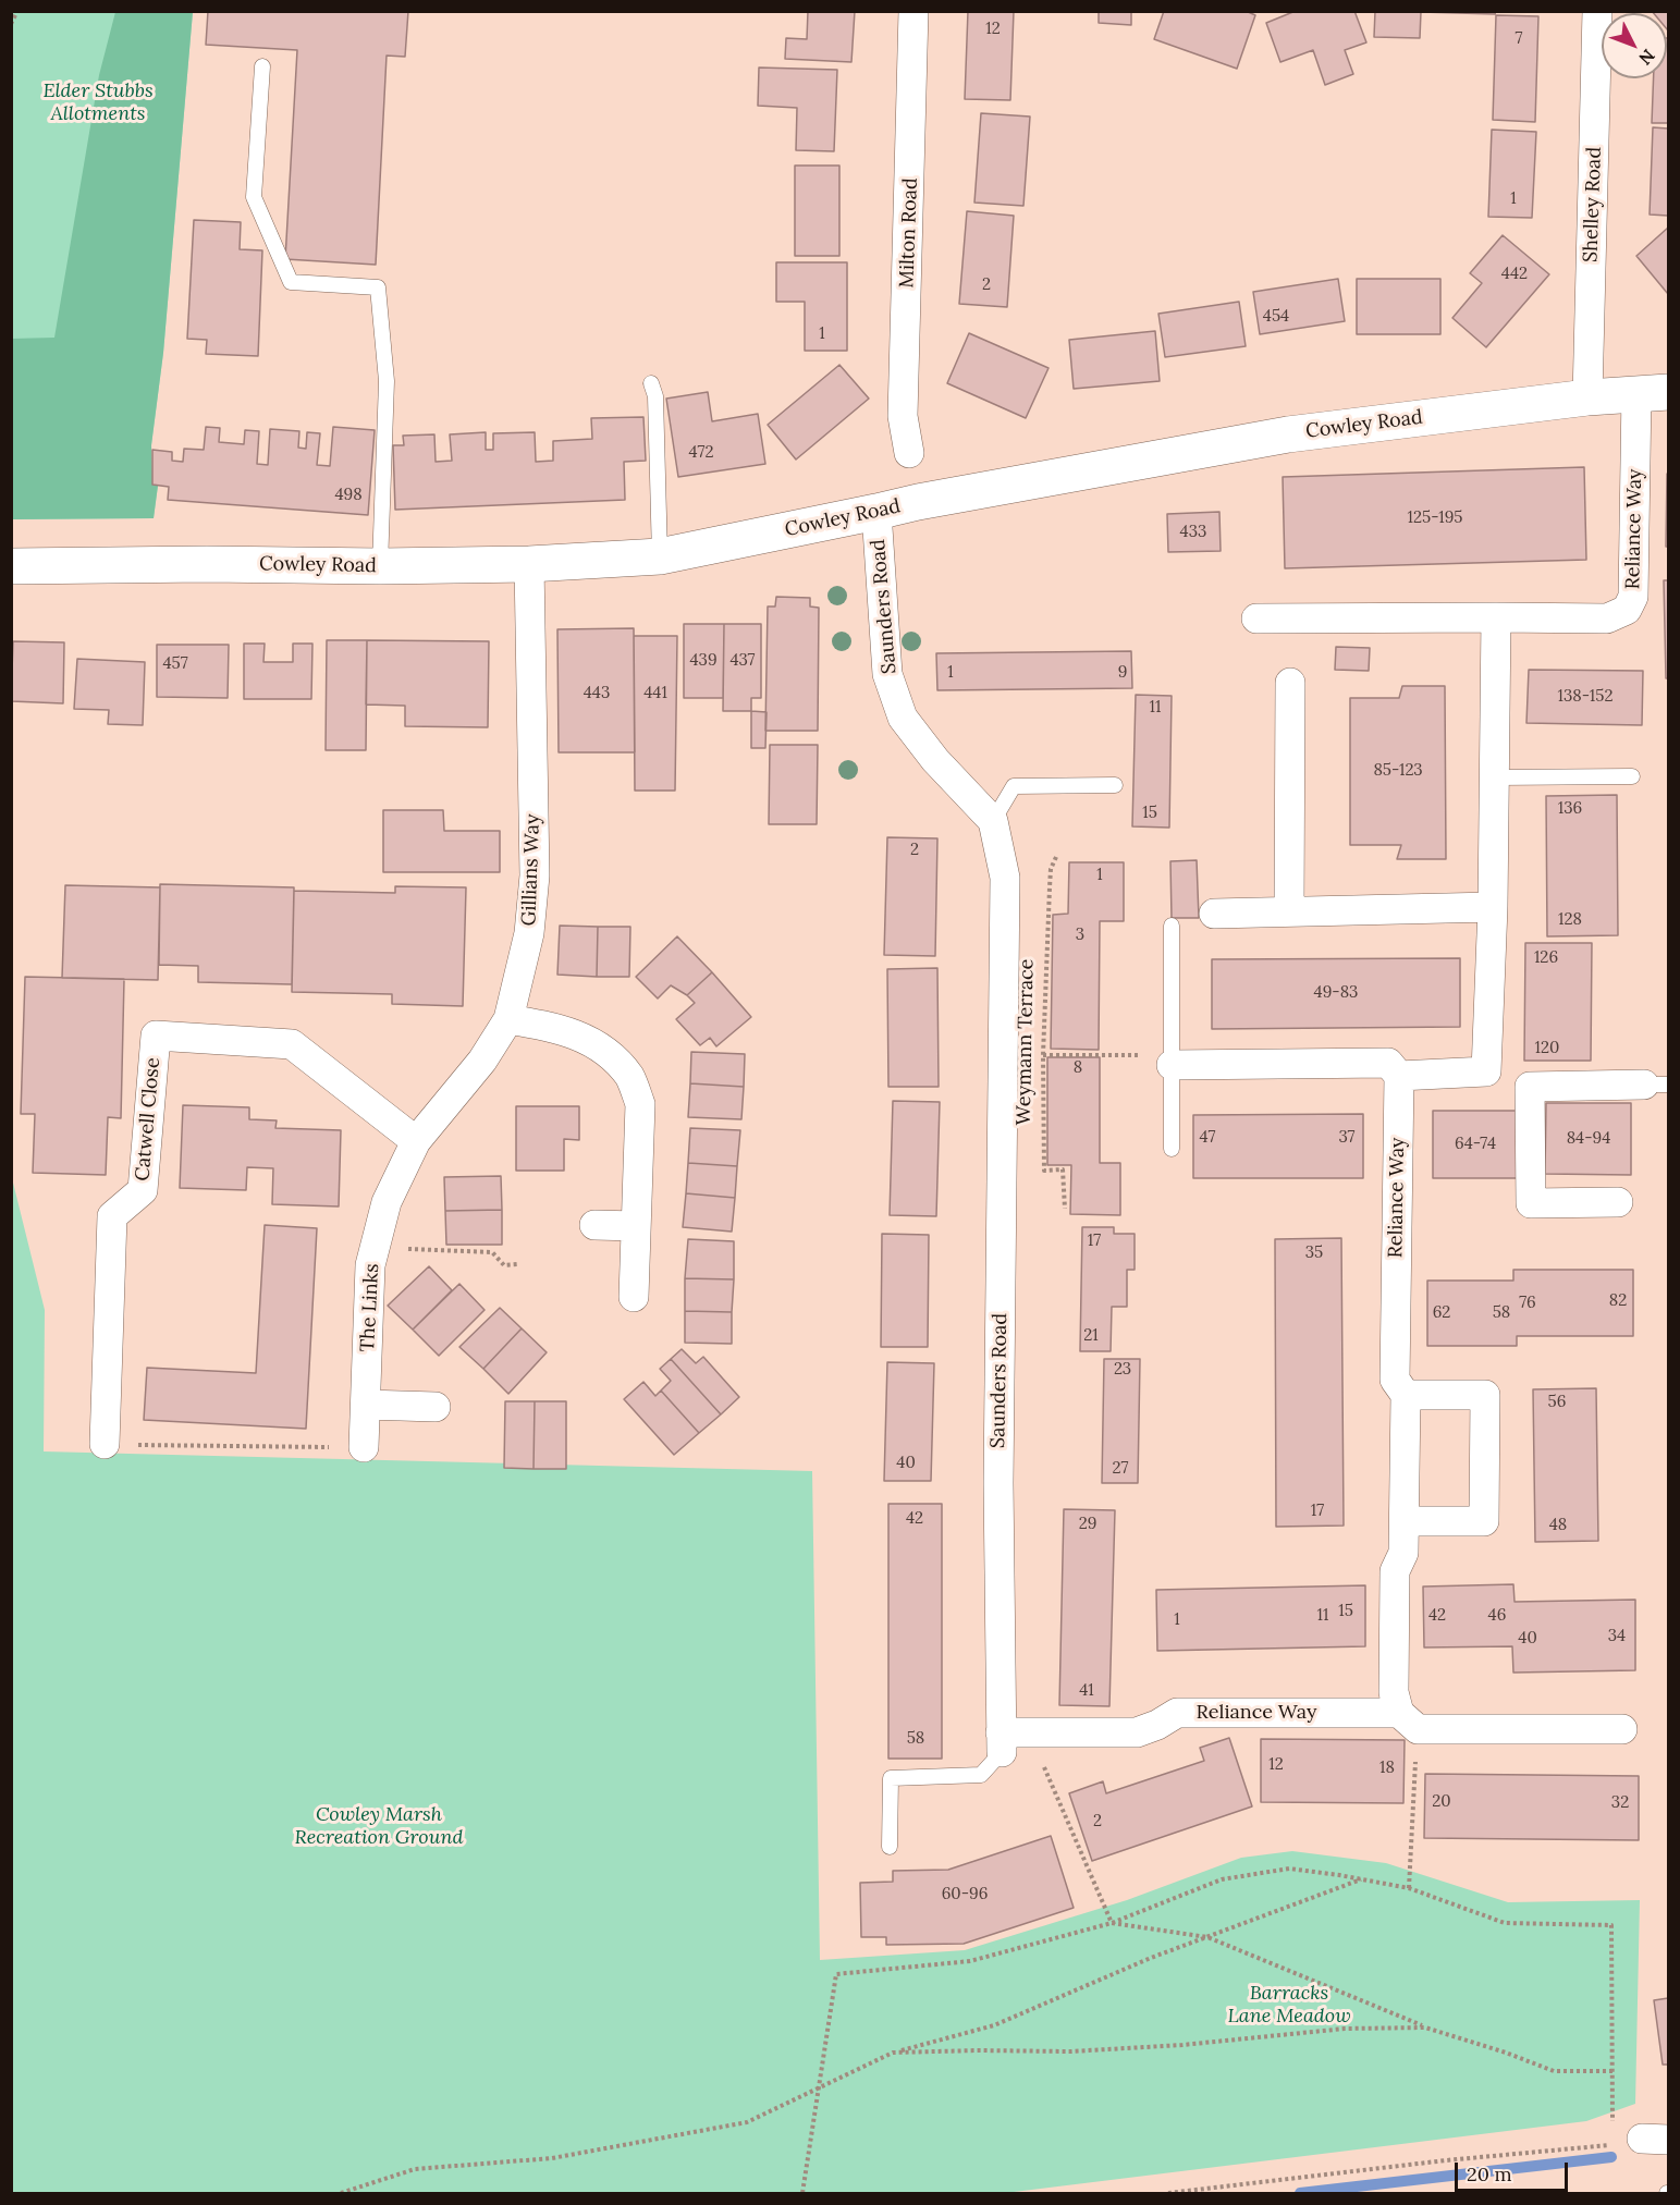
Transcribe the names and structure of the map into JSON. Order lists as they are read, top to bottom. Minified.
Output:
{"streets":{"main road":["Cowley Road"],"street":["Shelley Road","Milton Road","Reliance Way","Saunders Road","Gillians Way","Catwell Close","The Links"],"path":["Weymann Terrace"]},"crossings":[["Shelley Road","Cowley Road"],["Cowley Road","Reliance Way"],["Cowley Road","Saunders Road"],["Cowley Road","Gillians Way"],["Reliance Way","Saunders Road"],["Gillians Way","Catwell Close"],["Gillians Way","The Links"],["Catwell Close","The Links"]],"parks":["Elder Stubbs Allotments","Cowley Marsh Recreation Ground","Barracks Lane Meadow"],"house_numbers":["12","7","1","442","2","454","1","472","498","125-195","433","439","437","457","1","9","443","441","138-152","11","85-123","136","15","2","1","128","3","126","49-83","120","8","47","37","84-94","64-74","17","35","82","76","62","58","21","23","56","40","27","17","42","29","48","15","11","42","46","1","34","40","41","58","12","18","20","32","2","60-96"],"scale_bar":"20 m","north":"bottom right"}
